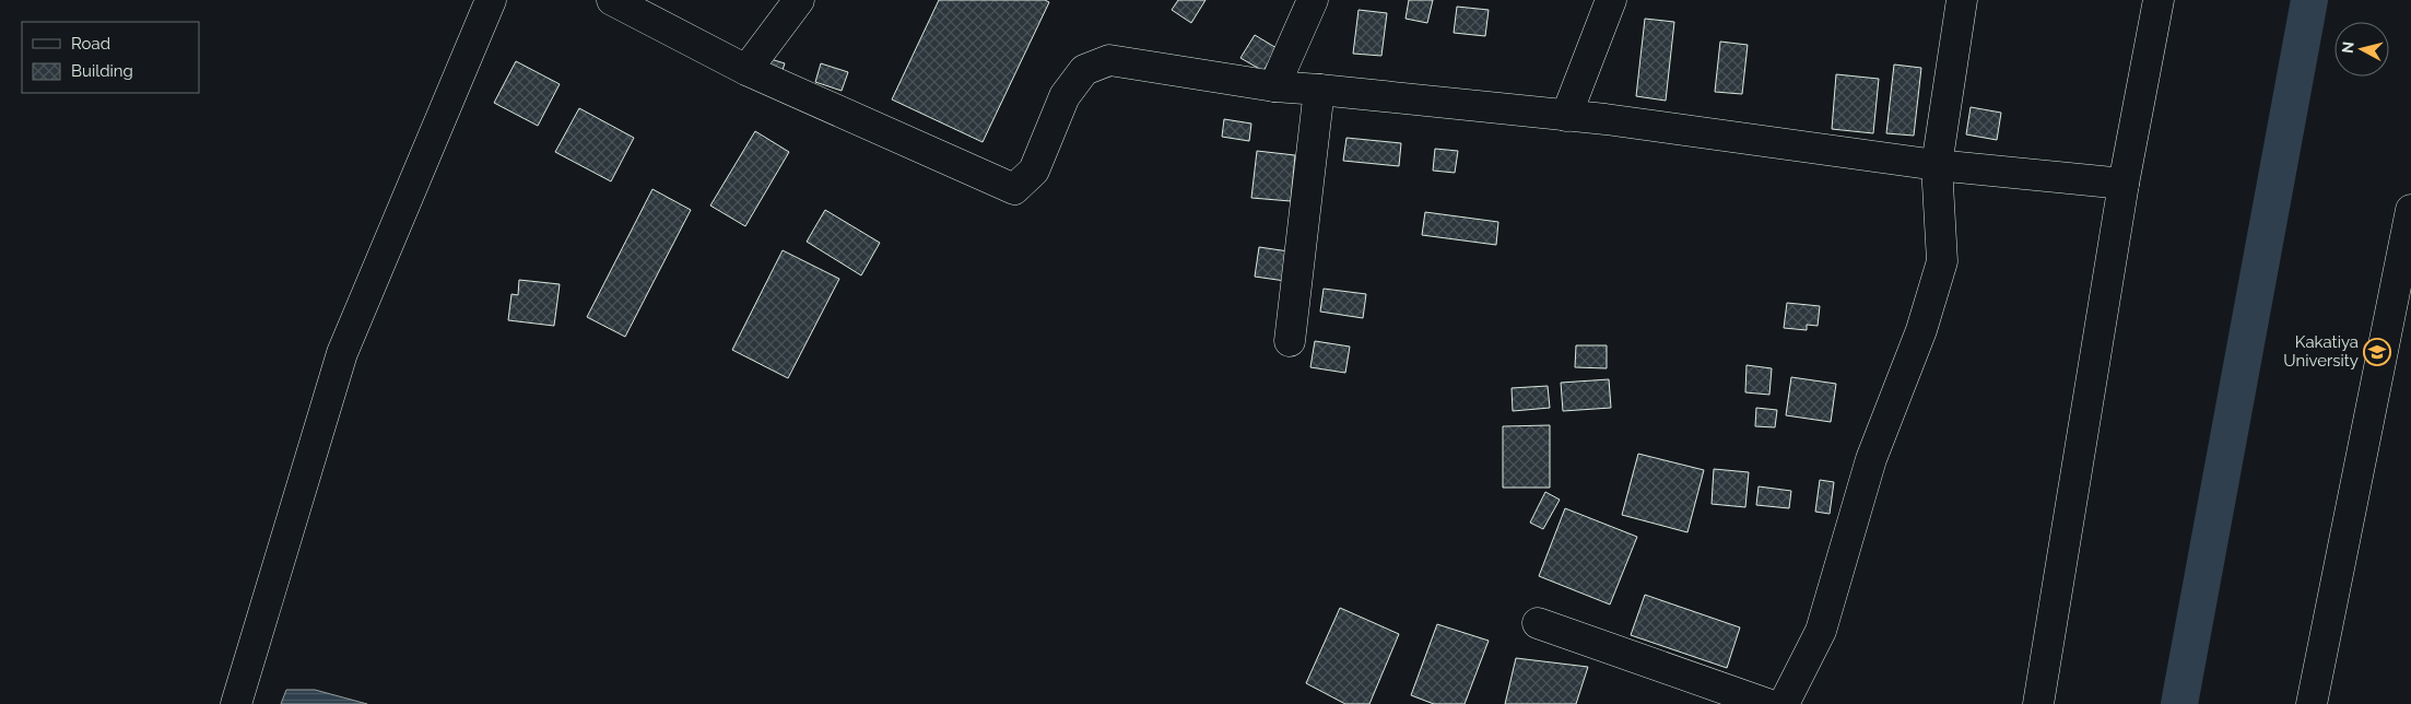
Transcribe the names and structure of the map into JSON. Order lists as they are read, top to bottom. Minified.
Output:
{"places":{"school or university":["Kakatiya University"]},"legend":["Road","Building"],"north":"left"}
